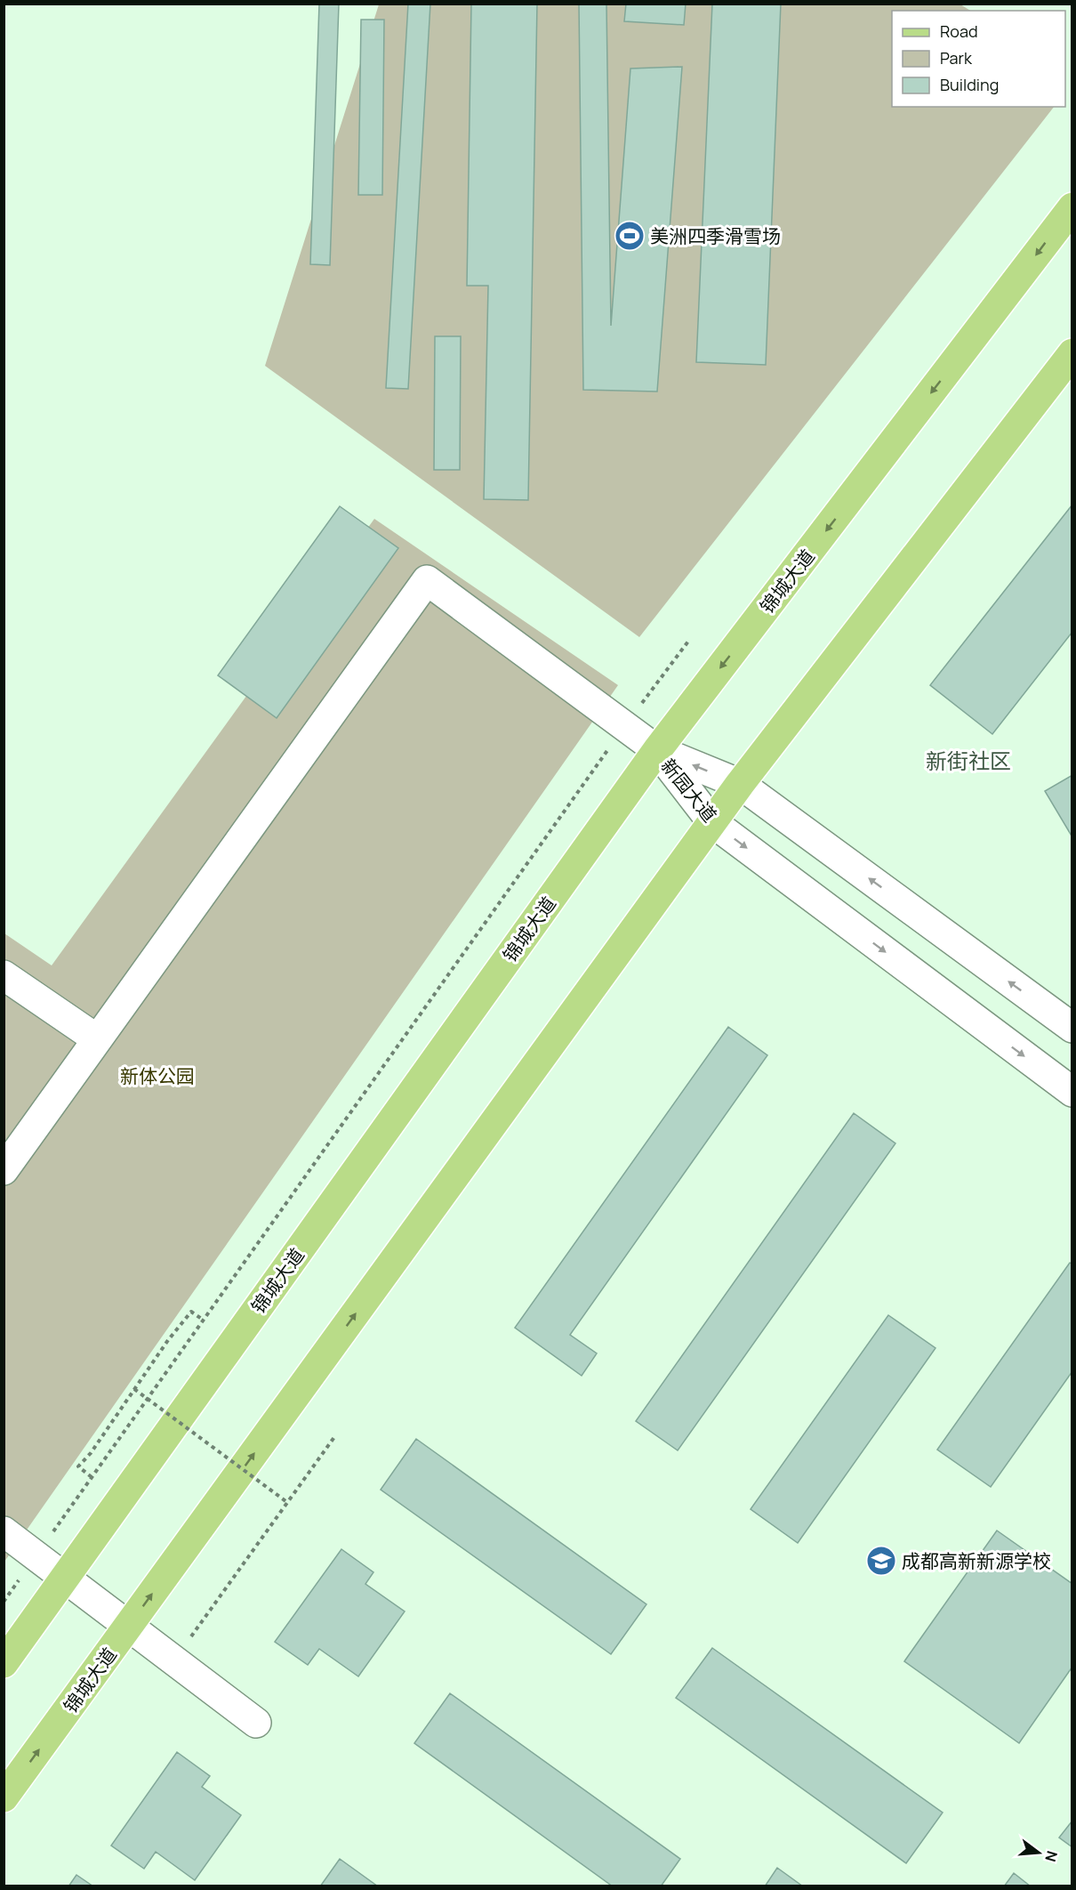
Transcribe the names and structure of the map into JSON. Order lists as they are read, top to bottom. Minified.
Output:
{"streets":{"main road":["锦城大道"],"street":["新园大道"]},"crossings":[["锦城大道","新园大道"]],"districts":["新街社区"],"parks":["新体公园"],"places":{"sports":["美洲四季滑雪场"],"school or university":["成都高新新源学校"]},"legend":["Road","Park","Building"],"north":"right"}
